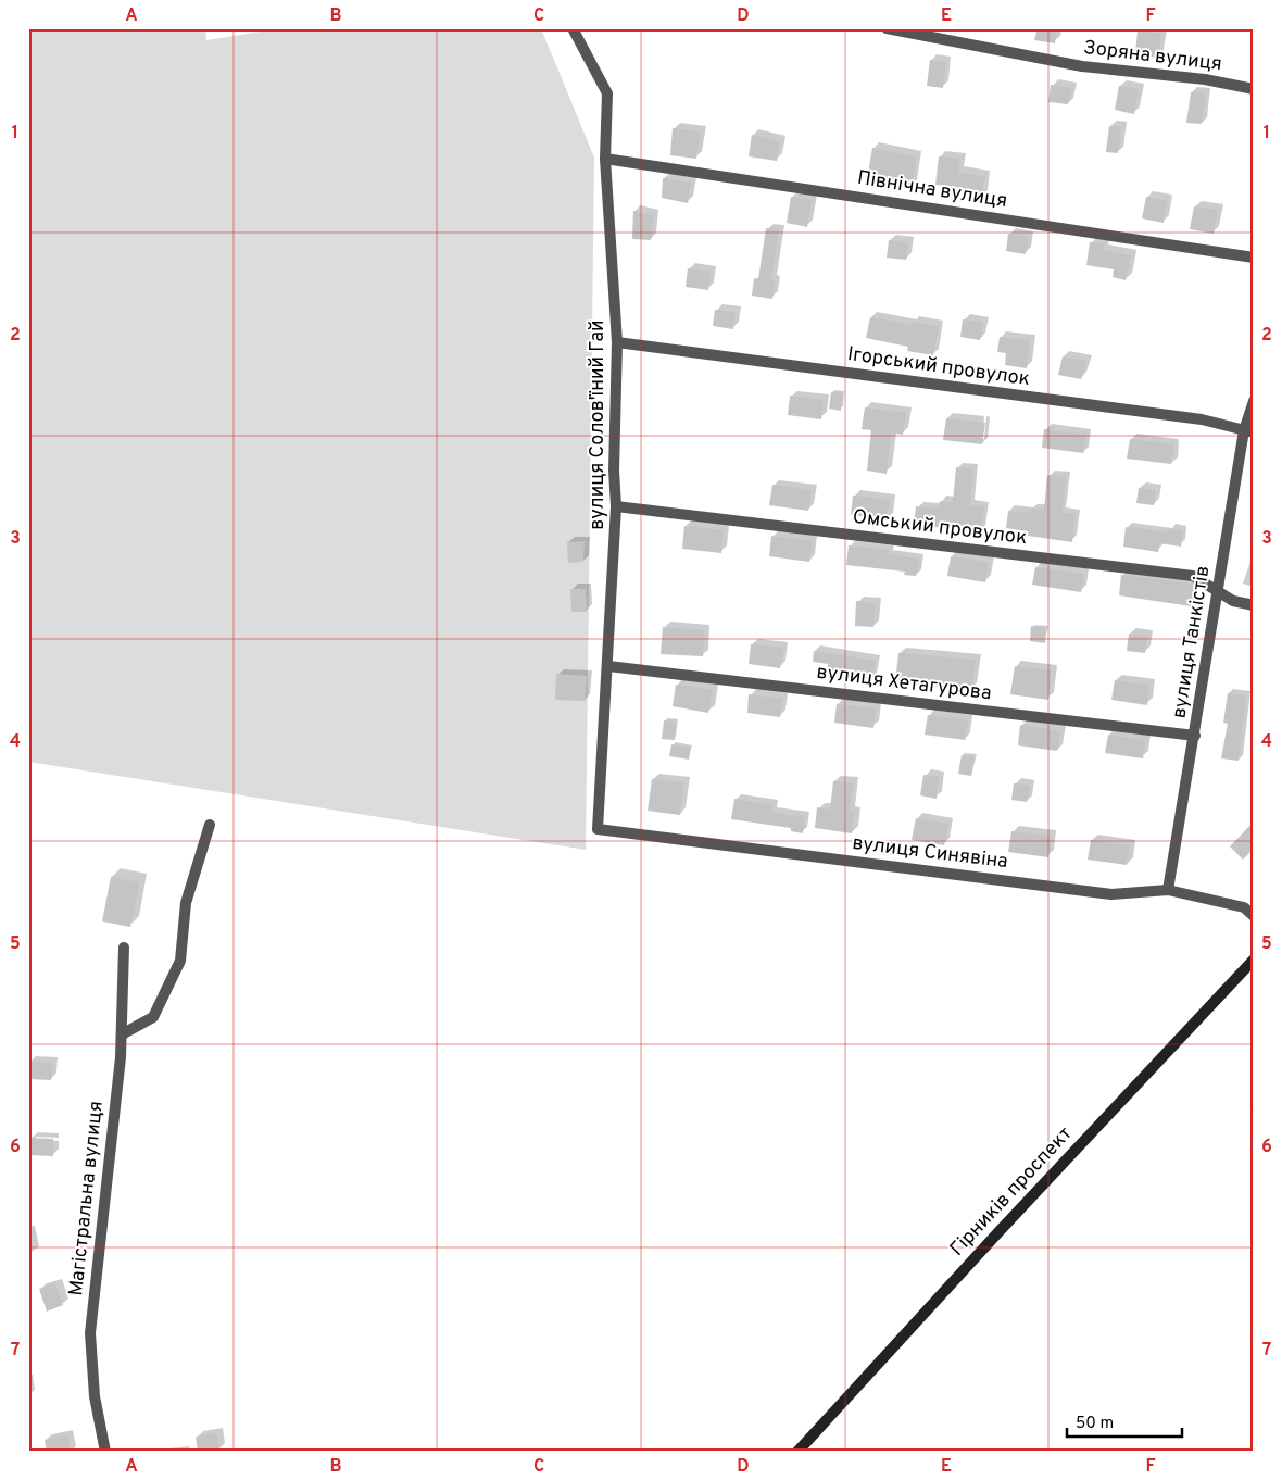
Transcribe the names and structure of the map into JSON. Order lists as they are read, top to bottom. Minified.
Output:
{"streets":{"main road":["Гірників проспект"],"street":["Зоряна вулиця","Північна вулиця","Ігорський провулок","вулиця Солов'їний Гай","Омський провулок","вулиця Танкістів","вулиця Хетагурова","вулиця Синявіна","Магістральна вулиця"]},"crossings":[["Північна вулиця","вулиця Солов'їний Гай"],["Ігорський провулок","вулиця Солов'їний Гай"],["Ігорський провулок","вулиця Танкістів"],["вулиця Солов'їний Гай","Омський провулок"],["вулиця Солов'їний Гай","вулиця Хетагурова"],["вулиця Солов'їний Гай","вулиця Синявіна"],["Омський провулок","вулиця Танкістів"],["вулиця Танкістів","вулиця Хетагурова"],["вулиця Танкістів","вулиця Синявіна"]],"scale_bar":"50 m","grid":{"columns":["A","B","C","D","E","F"],"rows":["1","2","3","4","5","6","7"]}}
